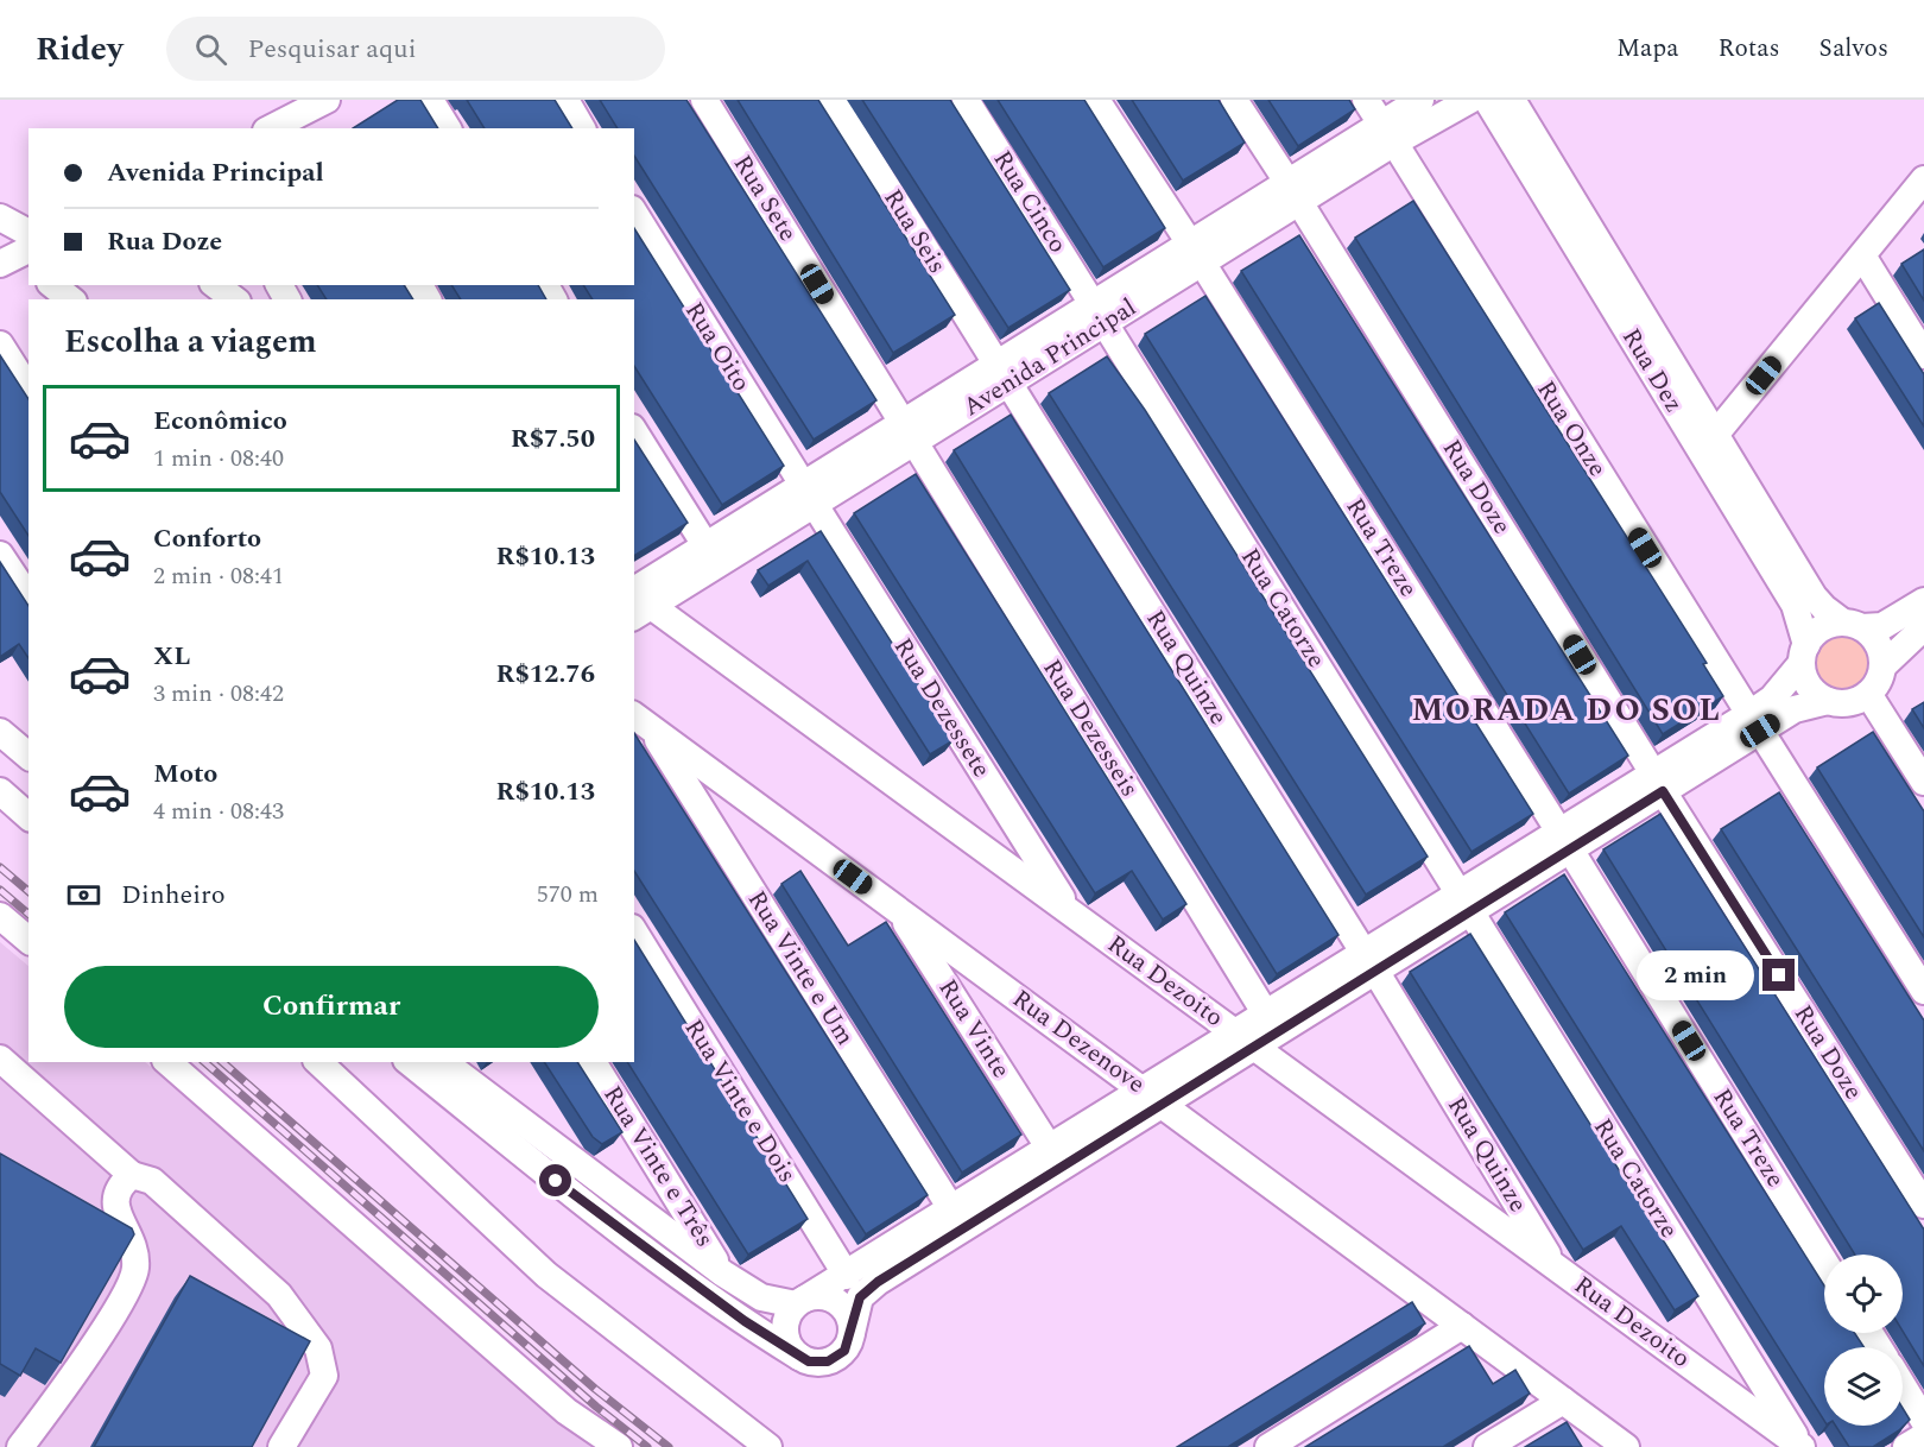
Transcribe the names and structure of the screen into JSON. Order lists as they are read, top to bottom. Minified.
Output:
{"streets":{"street":["Rua Sete","Rua Cinco","Rua Seis","Rua Oito","Avenida Principal","Rua Dez","Rua Onze","Rua Doze","Rua Treze","Rua Catorze","Rua Quinze","Rua Dezessete","Rua Dezesseis","Rua Vinte e Um","Rua Dezoito","Rua Vinte","Rua Dezenove","Rua Vinte e Dois","Rua Vinte e Três"]},"crossings":[["Rua Sete","Avenida Principal"],["Rua Sete","Rua Dezesseis"],["Rua Cinco","Avenida Principal"],["Rua Cinco","Rua Catorze"],["Rua Seis","Avenida Principal"],["Rua Seis","Rua Quinze"],["Rua Oito","Avenida Principal"],["Rua Oito","Rua Dezessete"],["Avenida Principal","Rua Onze"],["Avenida Principal","Rua Doze"],["Avenida Principal","Rua Treze"],["Avenida Principal","Rua Catorze"],["Avenida Principal","Rua Quinze"],["Avenida Principal","Rua Dezessete"],["Avenida Principal","Rua Dezesseis"],["Avenida Principal","Rua Dezoito"],["Rua Catorze","Rua Dezoito"],["Rua Quinze","Rua Dezoito"],["Rua Dezessete","Rua Dezoito"],["Rua Vinte e Um","Rua Dezenove"],["Rua Vinte","Rua Dezenove"]],"districts":["MORADA DO SOL"],"page":{"header":"Ridey","search":"Pesquisar aqui","nav":["Mapa","Rotas","Salvos"],"banner":["Avenida Principal","Rua Doze"],"heading":"Escolha a viagem","list":[{"name":"Econômico","note":"1 min · 08:40","value":"R$7.50"},{"name":"Conforto","note":"2 min · 08:41","value":"R$10.13"},{"name":"XL","note":"3 min · 08:42","value":"R$12.76"},{"name":"Moto","note":"4 min · 08:43","value":"R$10.13"}],"pay":["Dinheiro","570 m"],"bubble":"2 min","buttons":"Confirmar"}}
